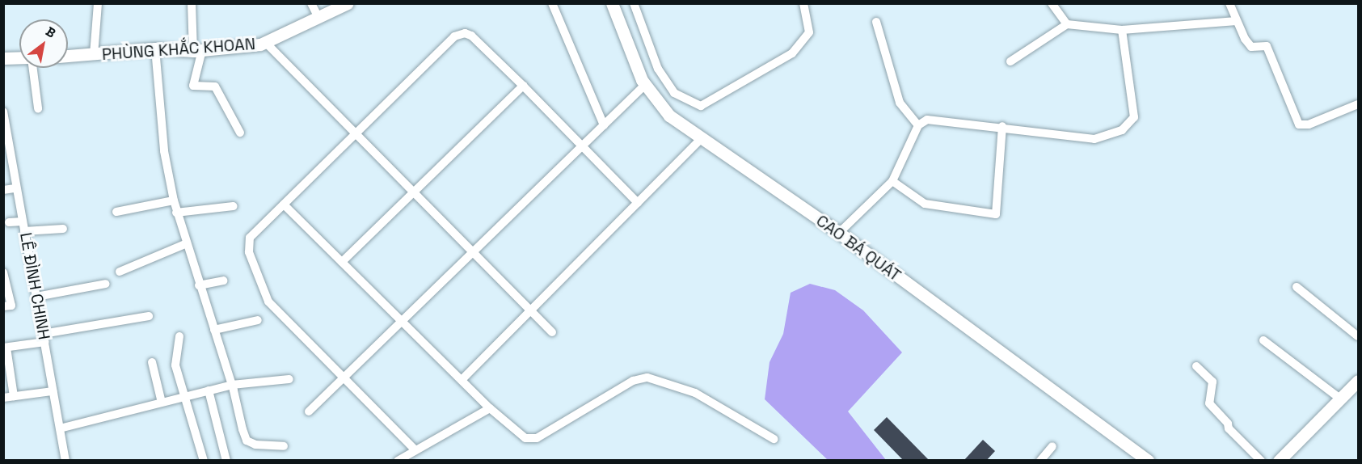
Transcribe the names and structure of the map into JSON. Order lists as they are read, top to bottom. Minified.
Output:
{"streets":{"street":["PHÙNG KHẮC KHOAN","CAO BÁ QUÁT","LÊ ĐÌNH CHINH"]},"north":"top right"}
